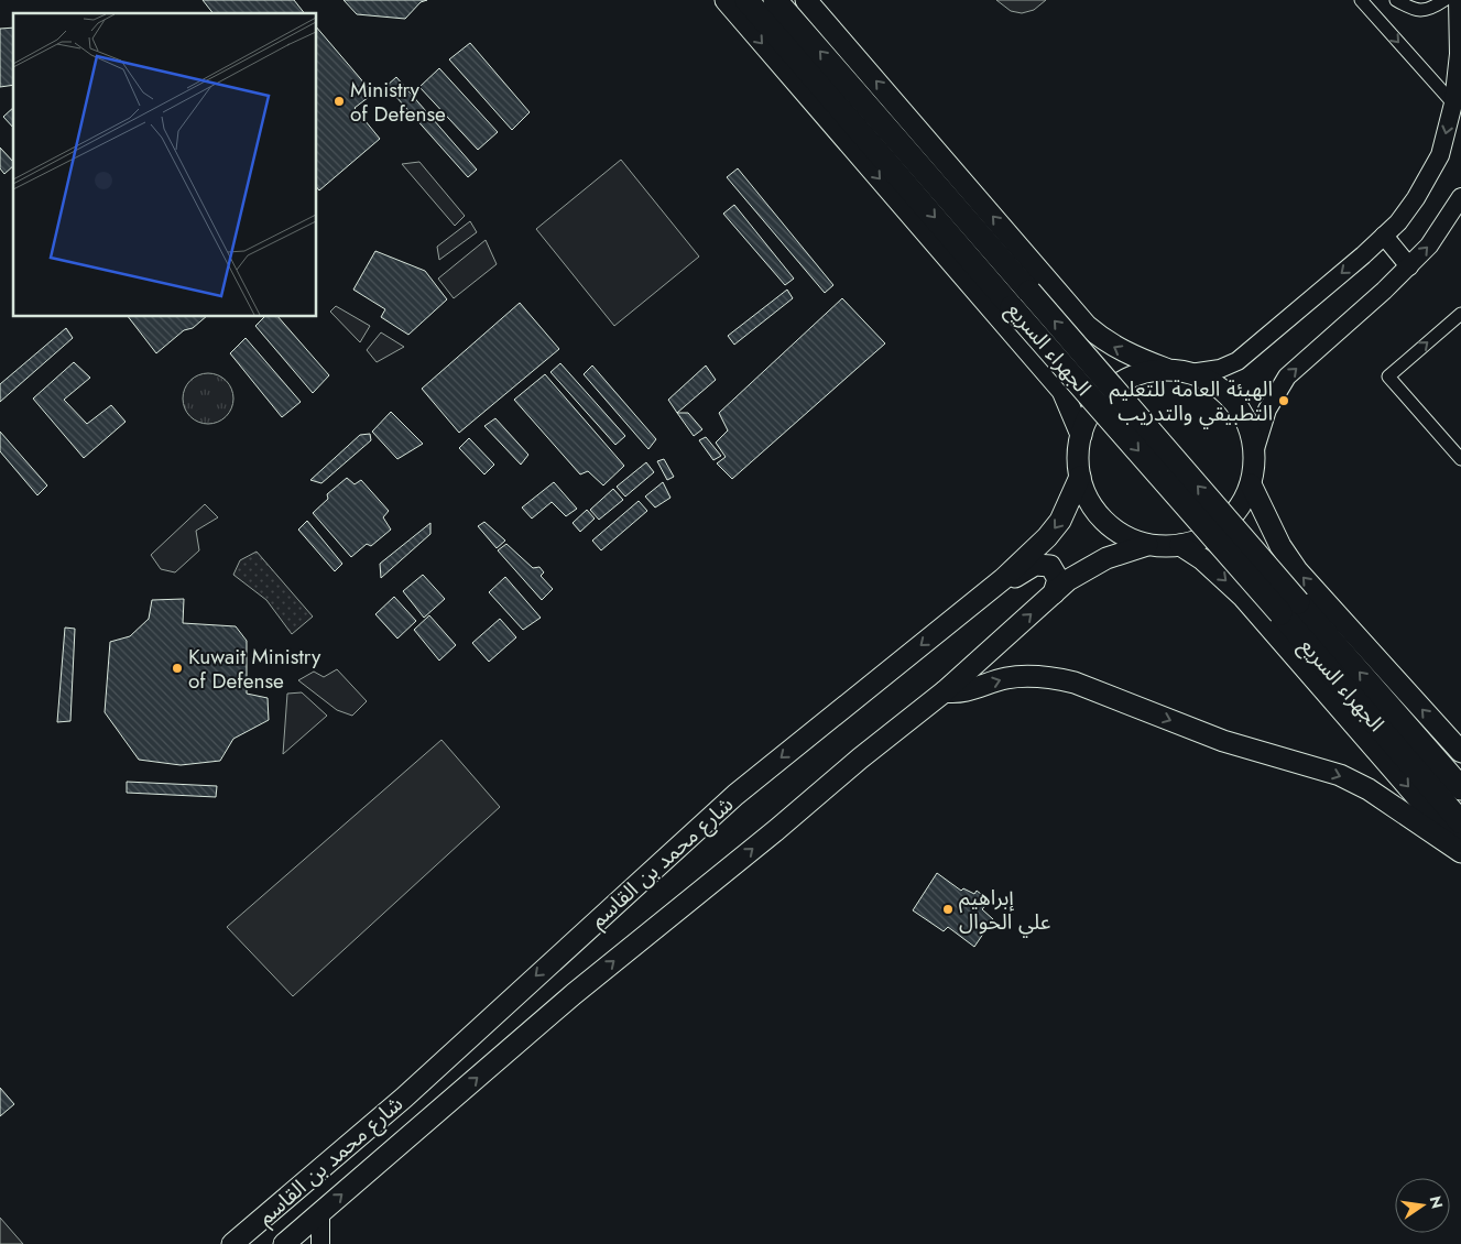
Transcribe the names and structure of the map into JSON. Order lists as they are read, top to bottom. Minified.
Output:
{"streets":{"highway":["الجهراء السريع"],"main road":["شارع محمد بن القاسم"]},"crossings":[["الجهراء السريع","شارع محمد بن القاسم"]],"places":["Ministry of Defense","الهيئة العامة للتعليم التطبيقي والتدريب","Kuwait Ministry of Defense","إبراهيم علي الحوال"],"north":"right"}
